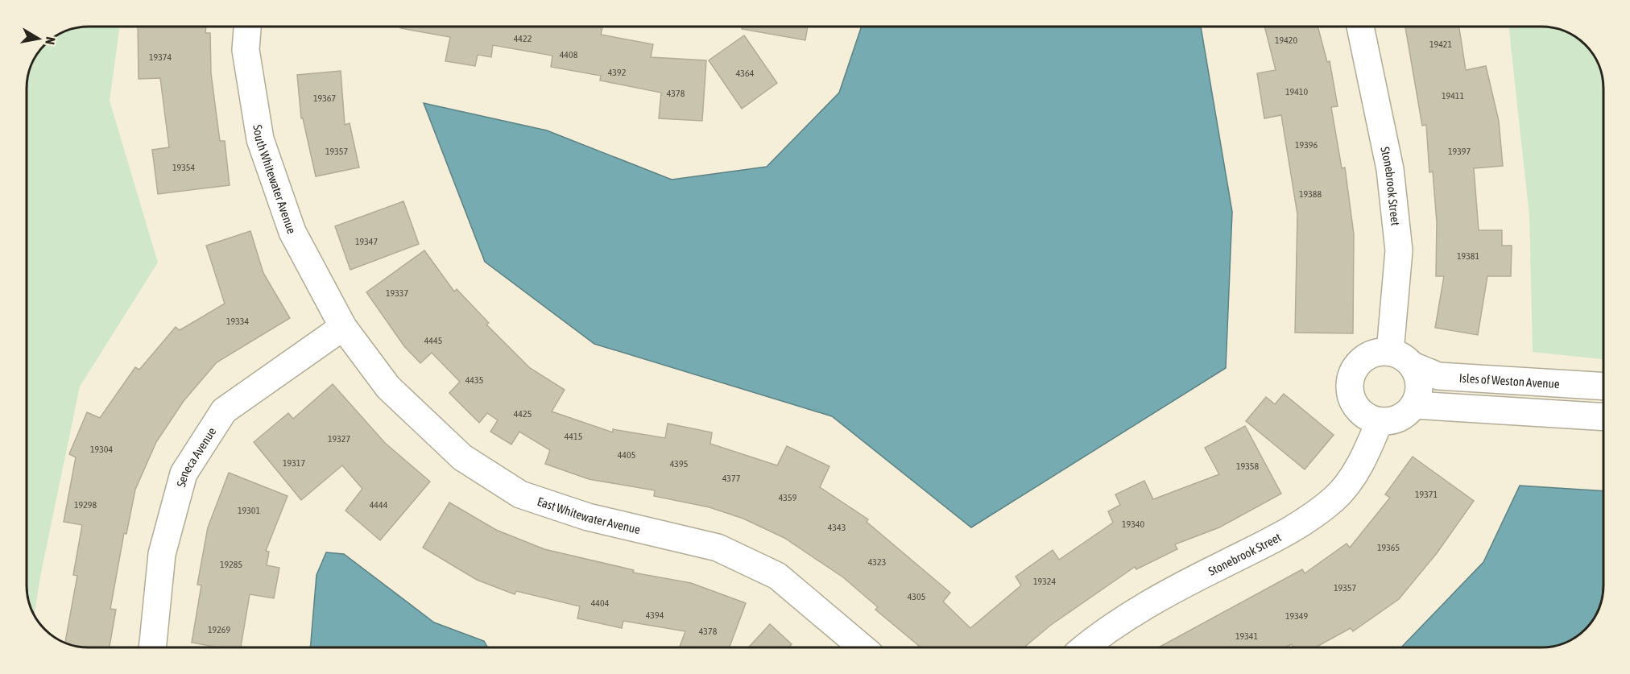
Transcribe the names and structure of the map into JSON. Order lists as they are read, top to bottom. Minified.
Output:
{"streets":{"street":["South Whitewater Avenue","Stonebrook Street","Isles of Weston Avenue","Seneca Avenue","East Whitewater Avenue"]},"crossings":[["South Whitewater Avenue","Seneca Avenue"],["South Whitewater Avenue","East Whitewater Avenue"],["Stonebrook Street","Isles of Weston Avenue"],["Seneca Avenue","East Whitewater Avenue"]],"house_numbers":["4422","19420","19421","4408","19374","4392","4364","19410","4378","19411","19367","19396","19357","19397","19354","19388","19347","19381","19337","19334","4445","4435","4425","4415","19327","19304","4405","19317","4395","19358","4377","19371","4359","19298","4444","19301","19340","4343","19365","4323","19285","19324","19357","4305","4404","4394","19349","19269","4378","19341"],"north":"right"}
